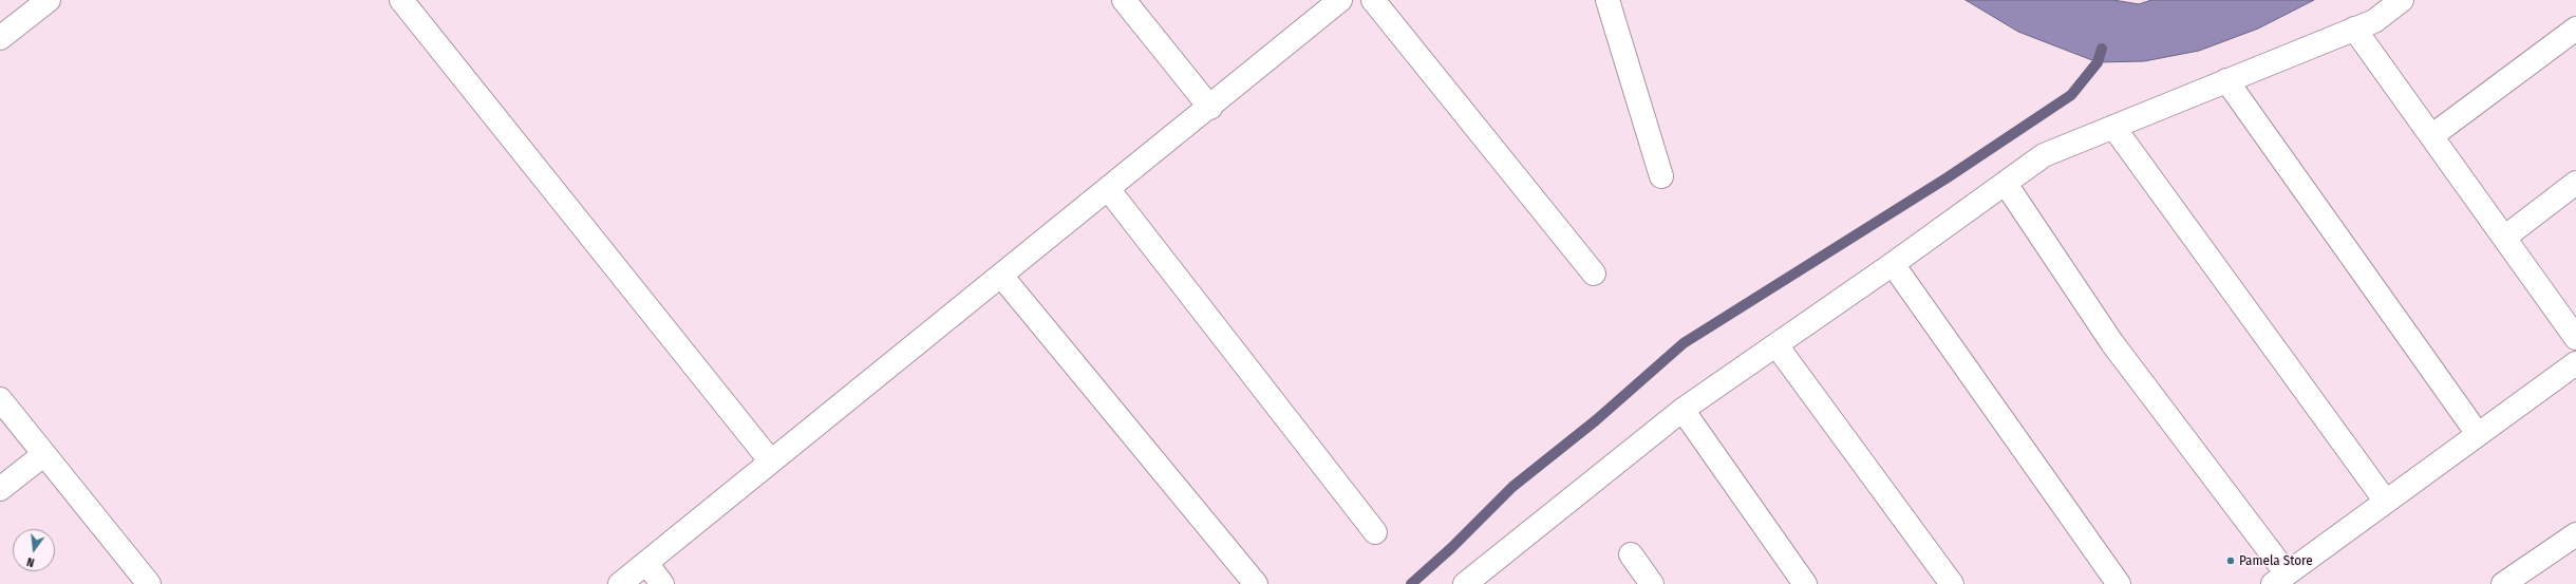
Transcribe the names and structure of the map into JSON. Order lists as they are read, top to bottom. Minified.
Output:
{"places":["Pamela Store"],"north":"bottom"}
